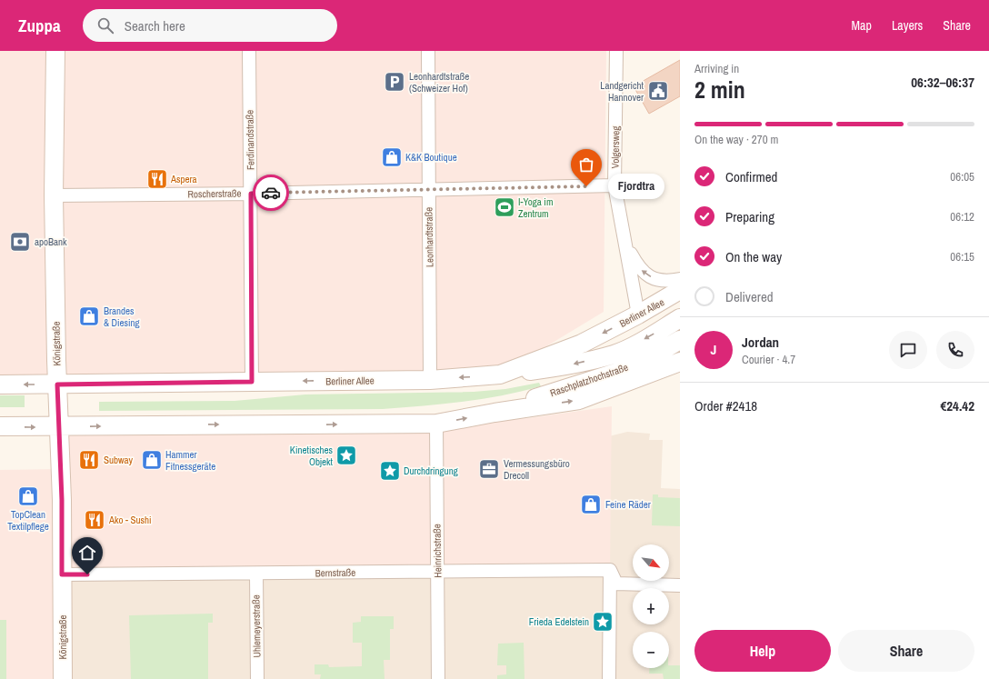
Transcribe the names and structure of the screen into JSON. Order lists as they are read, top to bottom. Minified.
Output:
{"streets":{"main road":["Berliner Allee","Königstraße","Raschplatzhochstraße"],"street":["Ferdinandstraße","Volgersweg","Roscherstraße","Leonhardtstraße","Heinrichstraße","Bernstraße","Uhlemeyerstraße"]},"crossings":[["Ferdinandstraße","Roscherstraße"],["Ferdinandstraße","Berliner Allee"],["Volgersweg","Roscherstraße"],["Volgersweg","Berliner Allee"],["Roscherstraße","Leonhardtstraße"],["Roscherstraße","Königstraße"],["Leonhardtstraße","Berliner Allee"],["Berliner Allee","Königstraße"],["Berliner Allee","Raschplatzhochstraße"],["Königstraße","Bernstraße"],["Heinrichstraße","Bernstraße"],["Bernstraße","Uhlemeyerstraße"]],"places":{"parking":["Leonhardtstraße (Schweizer Hof)"],"public building":["Landgericht Hannover"],"shop":["K&K Boutique","Brandes & Diesing","Hammer Fitnessgeräte","TopClean Textilpflege","Feine Räder"],"restaurant":["Aspera","Subway","Ako - Sushi"],"other":["Fjordtra"],"sports":["I-Yoga im Zentrum"],"bank":["apoBank"],"place":["Kinetisches Objekt","Durchdringung","Frieda Edelstein"],"office":["Vermessungsbüro Drecoll"]},"north":"bottom right","page":{"header":"Zuppa","search":"Search here","nav":["Map","Layers","Share"],"heading":["2 min","Arriving in","06:32–06:37"],"panel":["Jordan","Courier · 4.7","Order #2418","€24.42"],"bar":"On the way · 270 m","list":[["Confirmed","06:05"],["Preparing","06:12"],["On the way","06:15"],"Delivered"],"bubble":"Fjordtra","round":"J","map_buttons":["+","−"],"buttons":["Help","Share"]}}
